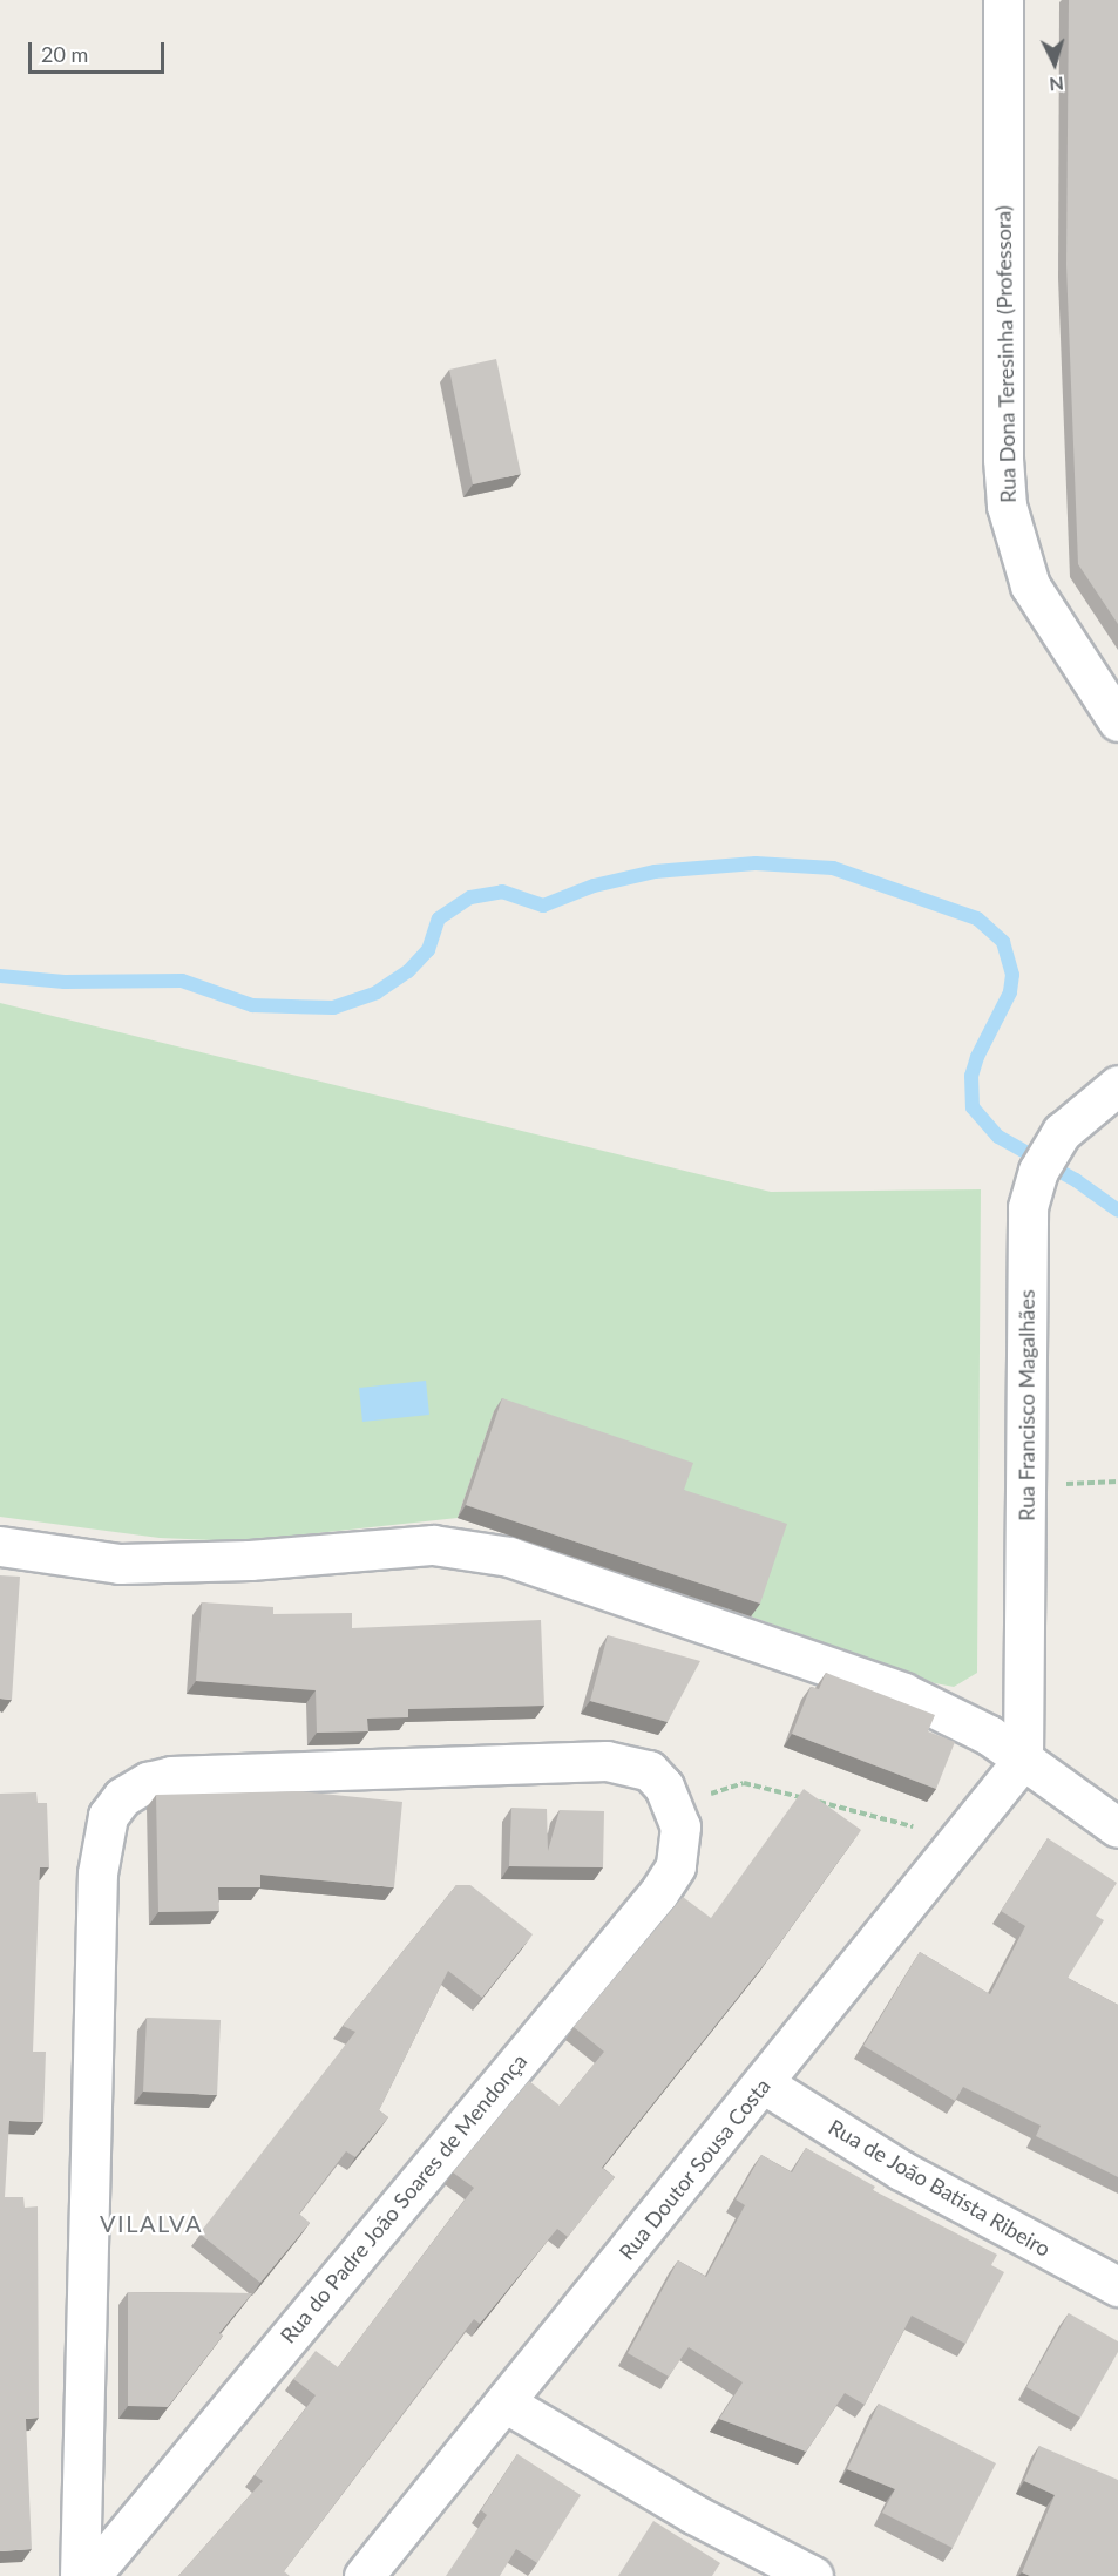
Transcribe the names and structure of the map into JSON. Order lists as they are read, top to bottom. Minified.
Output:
{"streets":{"street":["Rua Dona Teresinha (Professora)","Rua Francisco Magalhães","Rua Doutor Sousa Costa","Rua de João Batista Ribeiro","Rua do Padre João Soares de Mendonça"]},"crossings":[["Rua Francisco Magalhães","Rua Doutor Sousa Costa"],["Rua Doutor Sousa Costa","Rua de João Batista Ribeiro"]],"districts":["VILALVA"],"scale_bar":"20 m","north":"bottom"}
